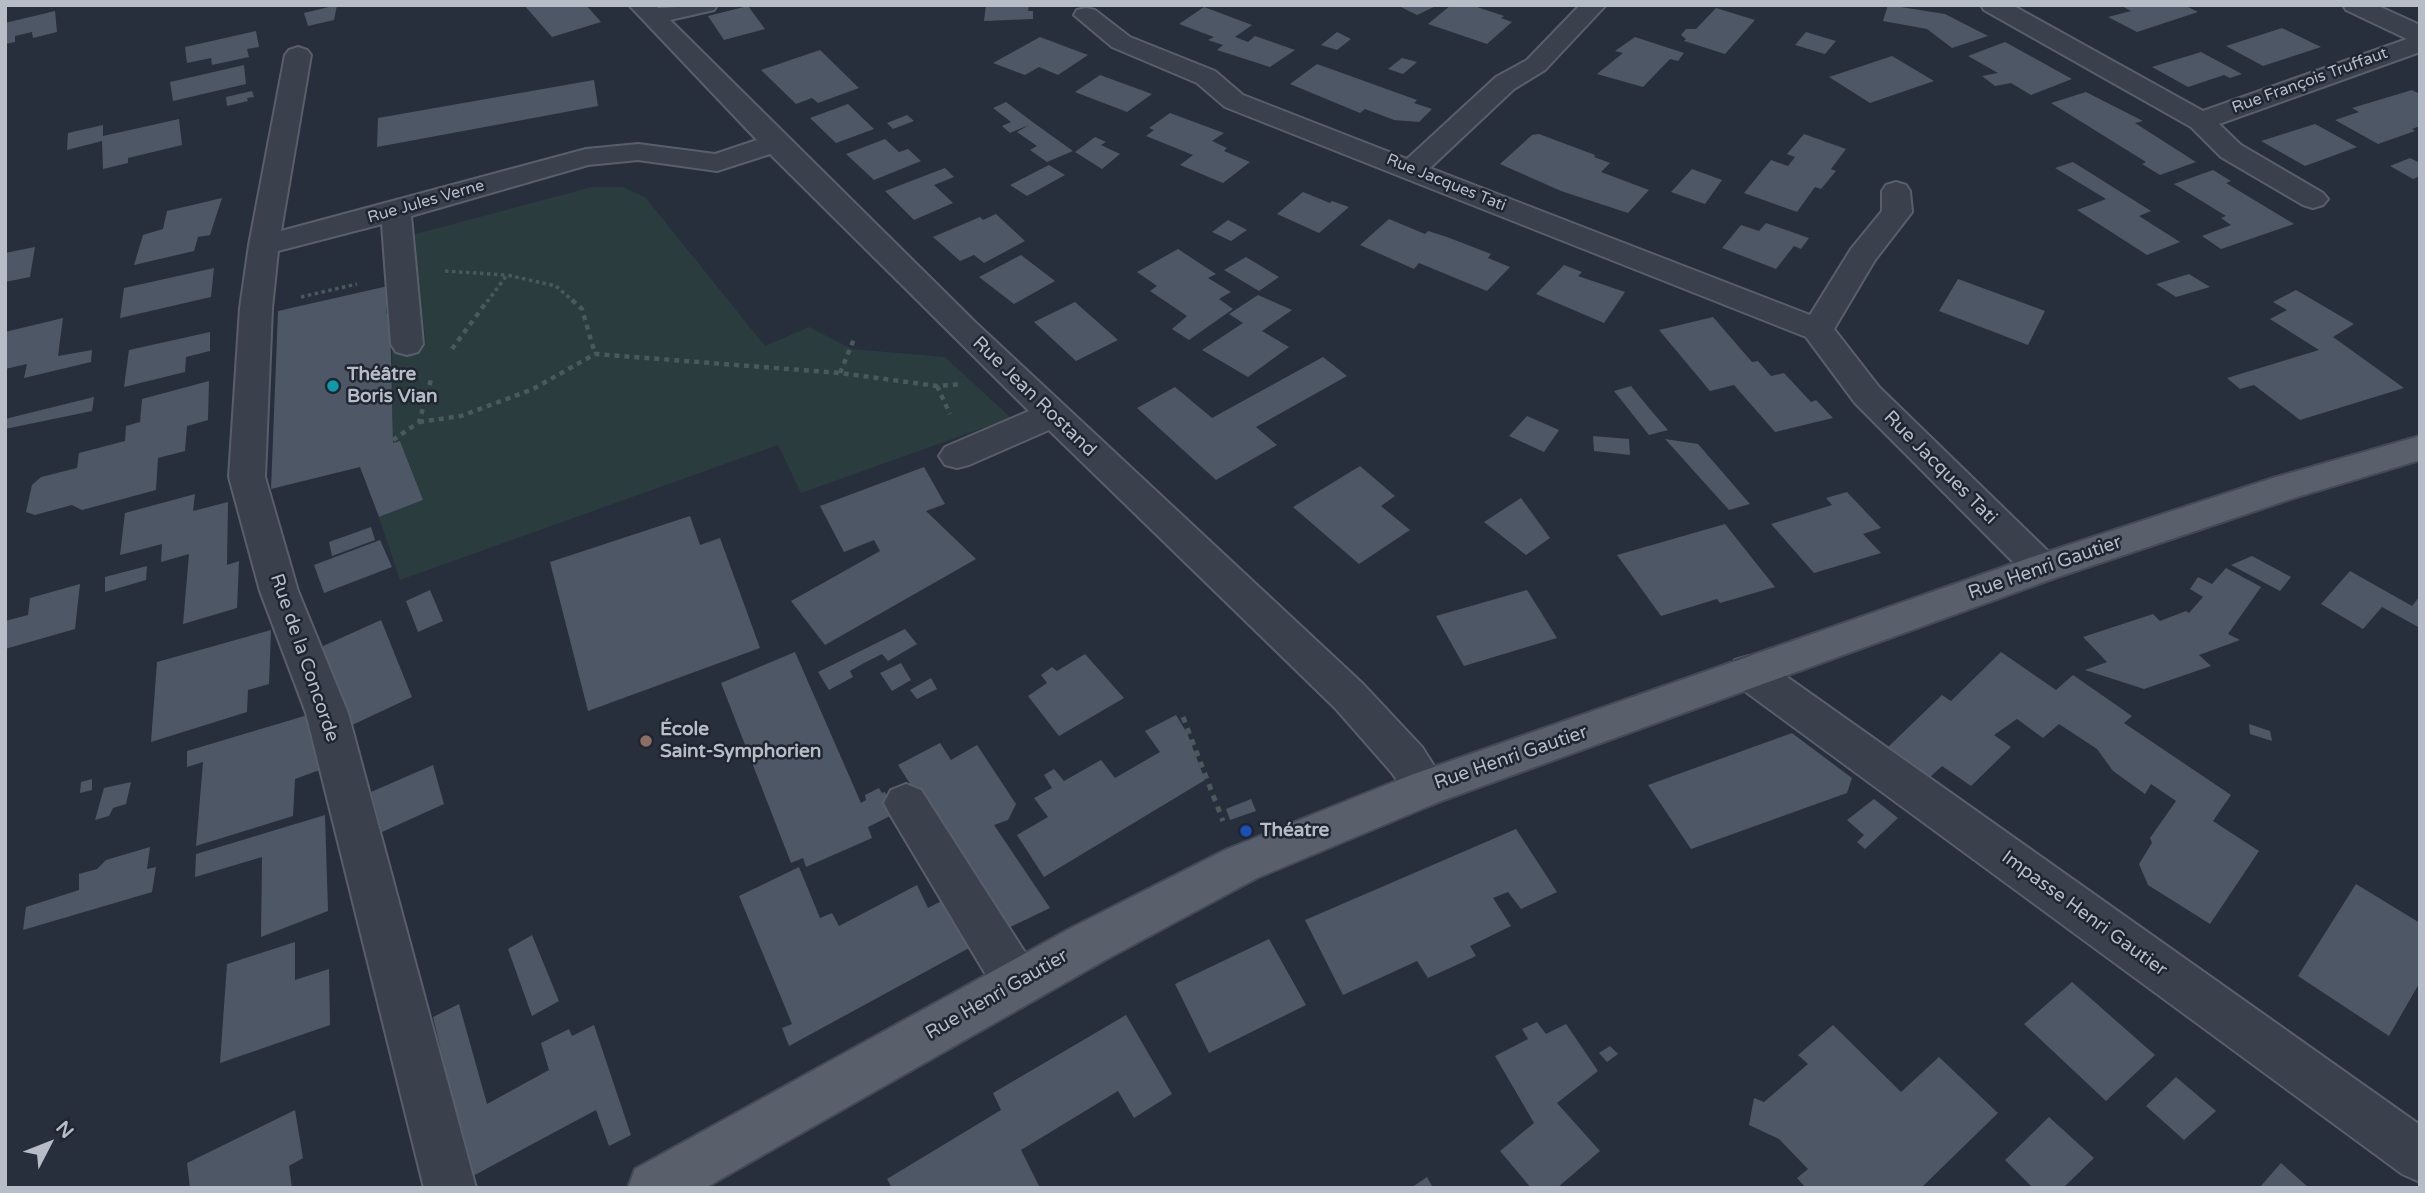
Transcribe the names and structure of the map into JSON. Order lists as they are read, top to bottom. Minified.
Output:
{"streets":{"main road":["Rue Henri Gautier"],"street":["Rue François Truffaut","Rue Jacques Tati","Rue Jules Verne","Rue Jean Rostand","Rue de la Concorde","Impasse Henri Gautier"]},"crossings":[["Rue Jacques Tati","Rue Henri Gautier"],["Rue Jules Verne","Rue Jean Rostand"],["Rue Jules Verne","Rue de la Concorde"],["Rue Jean Rostand","Rue Henri Gautier"],["Rue Henri Gautier","Impasse Henri Gautier"]],"places":["Théâtre Boris Vian","École Saint-Symphorien","Théatre"],"north":"top right"}
